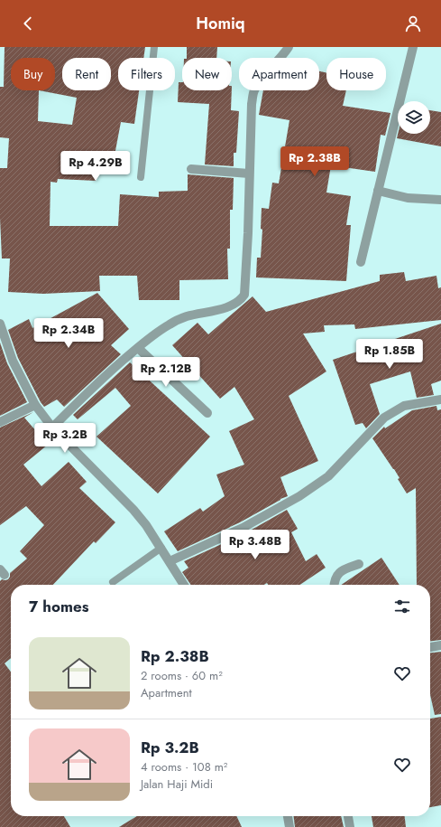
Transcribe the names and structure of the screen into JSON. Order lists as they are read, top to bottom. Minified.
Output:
{"page":{"header":"Homiq","chip":["Buy","Rent","Filters","New","Apartment","House"],"price":["Rp 2.38B","Rp 4.29B","Rp 2.34B","Rp 1.85B","Rp 2.12B","Rp 3.2B","Rp 3.48B"],"heading":"7 homes","list":[{"name":"Rp 2.38B","note":"2 rooms · 60 m² · Apartment"},{"name":"Rp 3.2B","note":"4 rooms · 108 m² · Jalan Haji Midi"}]}}
